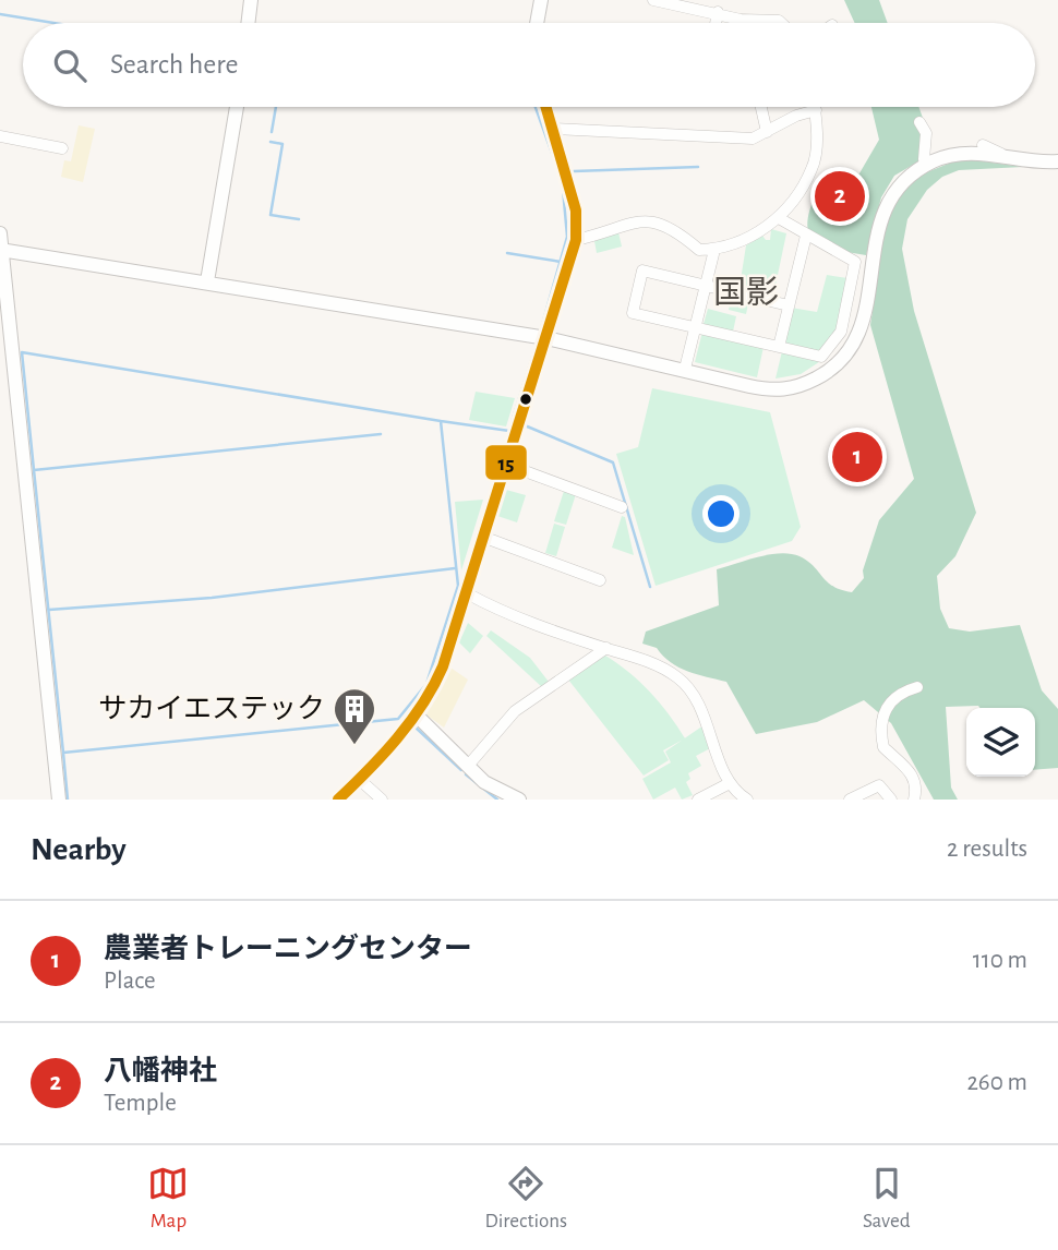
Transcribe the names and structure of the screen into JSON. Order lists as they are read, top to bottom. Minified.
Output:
{"districts":["国影"],"places":{"building":["サカイエステック"]},"lines":["transit line 15"],"page":{"search":"Search here","pins":["2","1"],"heading":["Nearby","2 results"],"list":[{"mark":"1","name":"農業者トレーニングセンター","note":"Place","value":"110 m"},{"mark":"2","name":"八幡神社","note":"Temple","value":"260 m"}],"nav":["Map","Directions","Saved"]}}
